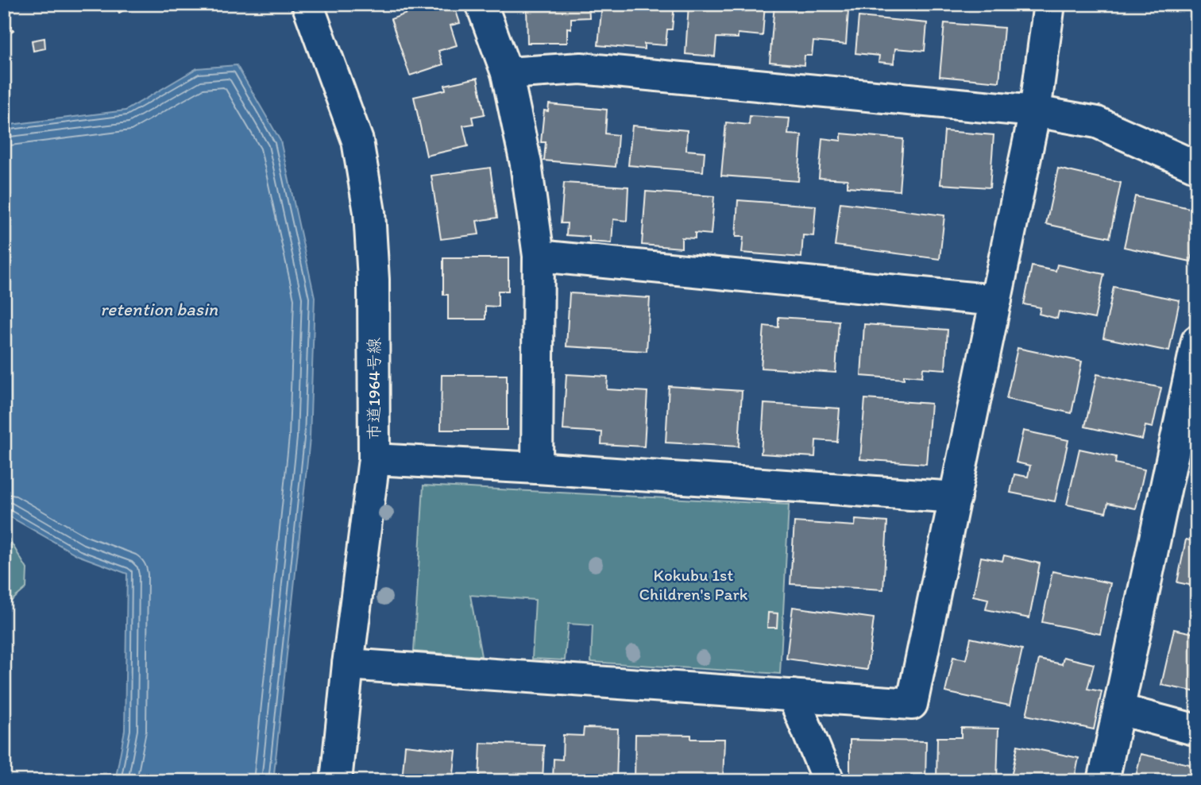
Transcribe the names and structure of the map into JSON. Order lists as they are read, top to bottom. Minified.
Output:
{"streets":{"street":["市道1964号線"]},"water":["retention basin"],"parks":["Kokubu 1st Children's Park"]}
